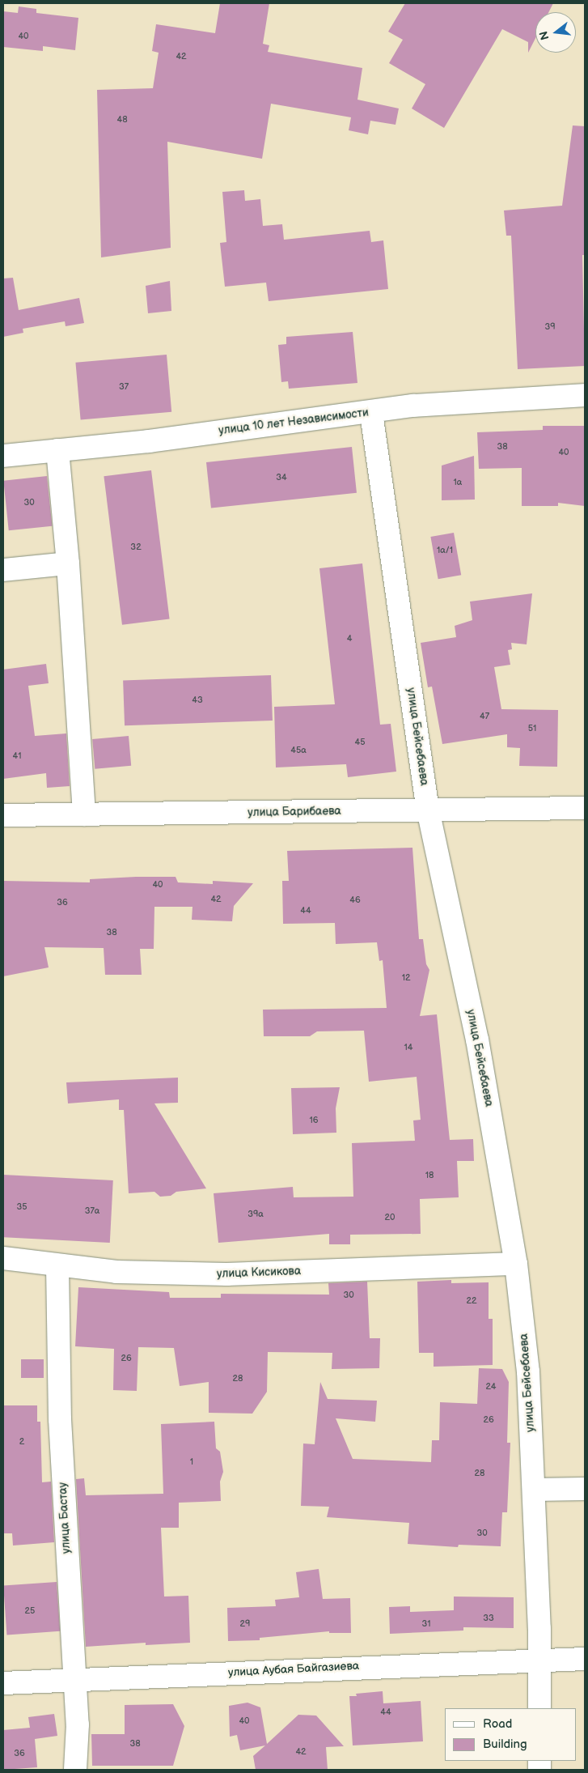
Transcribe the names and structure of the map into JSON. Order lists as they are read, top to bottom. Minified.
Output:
{"streets":{"street":["улица 10 лет Независимости","улица Бейсебаева","улица Барибаева","улица Кисикова","улица Бастау","улица Аубая Байгазиева"]},"crossings":[["улица 10 лет Независимости","улица Бейсебаева"],["улица Бейсебаева","улица Барибаева"],["улица Бейсебаева","улица Кисикова"],["улица Бейсебаева","улица Аубая Байгазиева"],["улица Кисикова","улица Бастау"],["улица Бастау","улица Аубая Байгазиева"]],"house_numbers":["40","42","48","39","37","38","40","34","1а","30","32","1а/1","4","43","47","51","45","45а","41","40","42","46","36","44","38","12","14","16","18","35","37а","39а","20","30","22","26","28","24","26","2","1","28","30","25","33","29","31","44","40","38","42","36"],"legend":["Road","Building"],"north":"left"}
